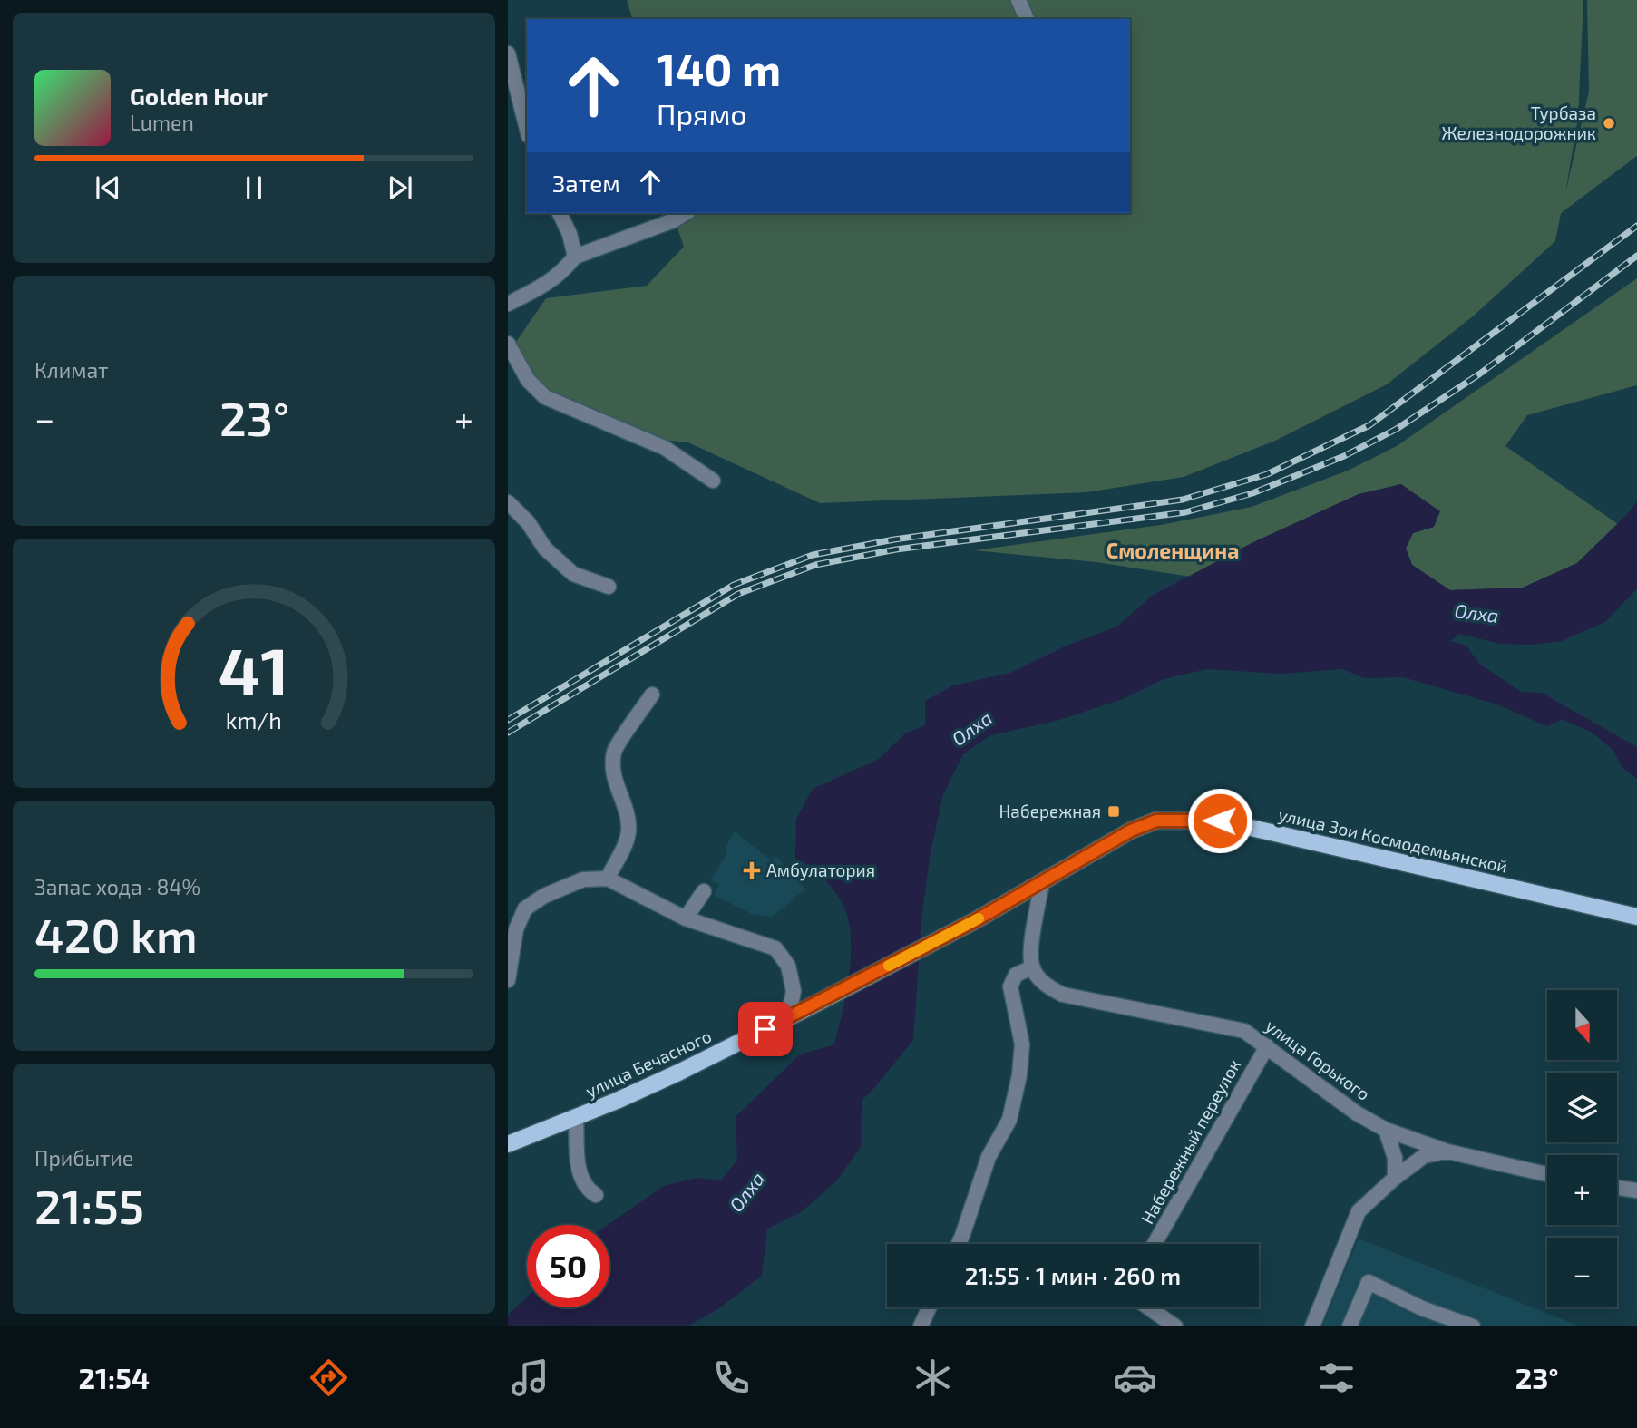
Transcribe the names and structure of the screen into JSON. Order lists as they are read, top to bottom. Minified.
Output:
{"streets":{"main road":["улица Зои Космодемьянской","улица Бечасного"],"street":["улица Горького","Набережный переулок"]},"crossings":[["улица Зои Космодемьянской","улица Бечасного"],["улица Горького","Набережный переулок"]],"districts":["Смоленщина"],"water":["Олха"],"places":{"other":["Турбаза Железнодорожник"],"transit":["Набережная"],"health":["Амбулатория"]},"north":"bottom","page":{"turn":["140 m","Прямо"],"song":["Golden Hour","Lumen"],"then":"Затем","tile":["Климат",["Запас хода · 84%","420 km"],["Прибытие","21:55"]],"heat":["−","23°","+"],"map_buttons":["+","−"],"limit":"50","trip":"21:55 · 1 мин · 260 m","tabs":["21:54","23°"],"gauge":["41","km/h"]}}
